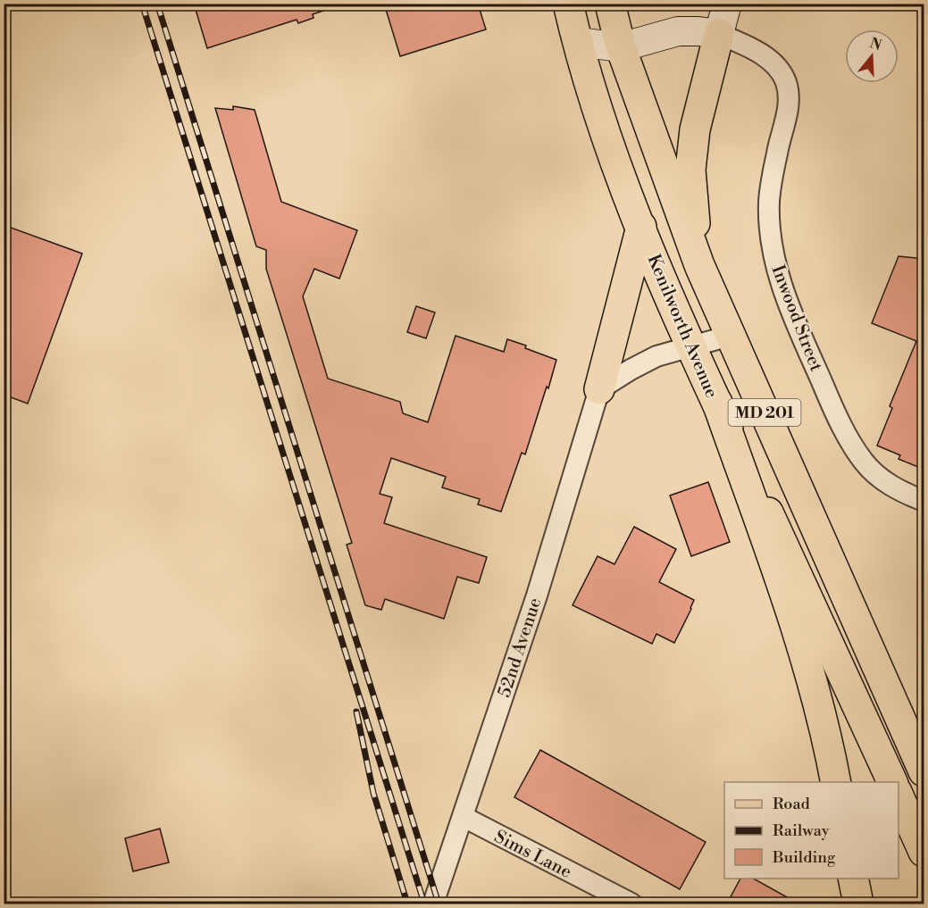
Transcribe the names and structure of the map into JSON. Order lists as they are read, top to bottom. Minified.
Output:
{"streets":{"main road":["Kenilworth Avenue","MD 201"],"street":["Inwood Street","52nd Avenue","Sims Lane"]},"crossings":[["52nd Avenue","Sims Lane"]],"legend":["Road","Railway","Building"],"north":"top"}
